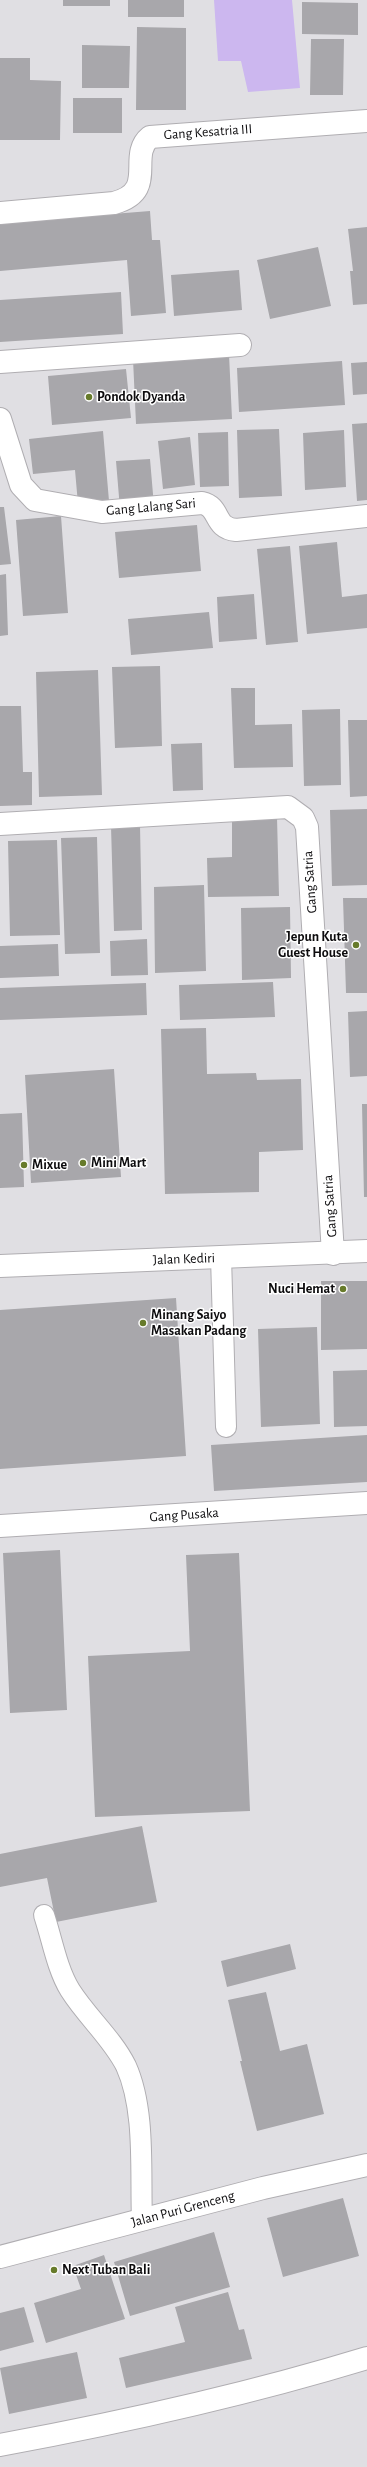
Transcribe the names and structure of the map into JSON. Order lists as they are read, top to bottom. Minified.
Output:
{"streets":{"street":["Gang Kesatria III","Gang Lalang Sari","Gang Satria","Jalan Kediri","Gang Pusaka","Jalan Puri Grenceng"]},"crossings":[["Gang Satria","Jalan Kediri"]],"places":["Pondok Dyanda","Jepun Kuta Guest House","Mini Mart","Mixue","Nuci Hemat","Minang Saiyo Masakan Padang","Next Tuban Bali"]}
